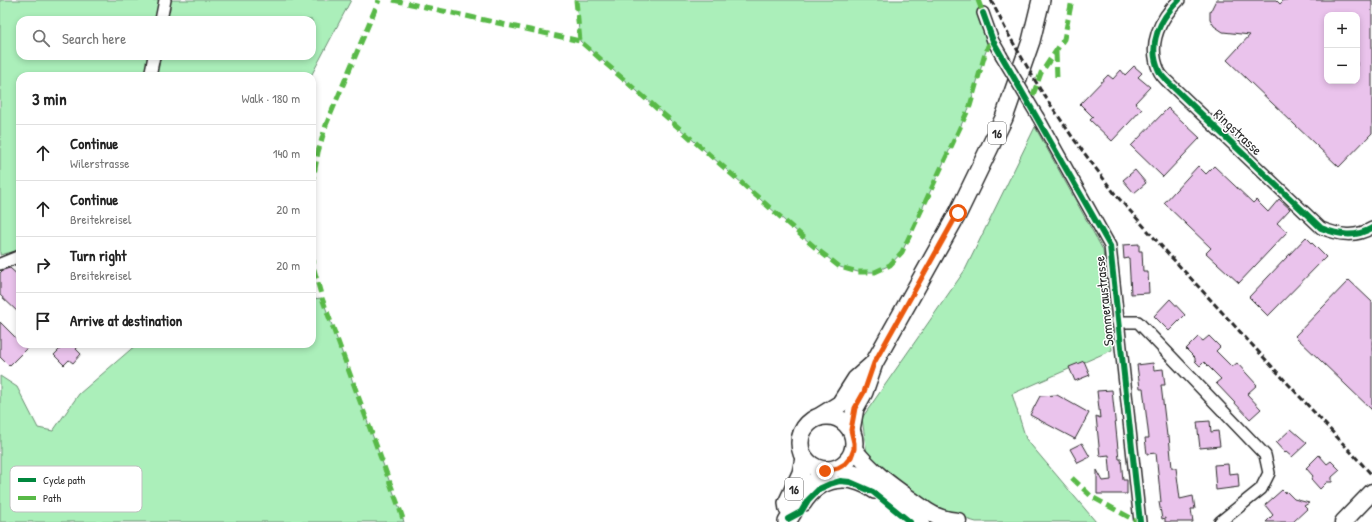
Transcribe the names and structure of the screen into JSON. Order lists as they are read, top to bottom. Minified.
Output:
{"streets":{"main road":["16"],"street":["Ringstrasse","Sommeraustrasse"]},"legend":["Cycle path","Path"],"page":{"map_buttons":["+","−"],"search":"Search here","heading":["3 min","Walk · 180 m"],"list":[["Continue","Wilerstrasse","140 m"],["Continue","Breitekreisel","20 m"],["Turn right","Breitekreisel","20 m"],"Arrive at destination"]}}
